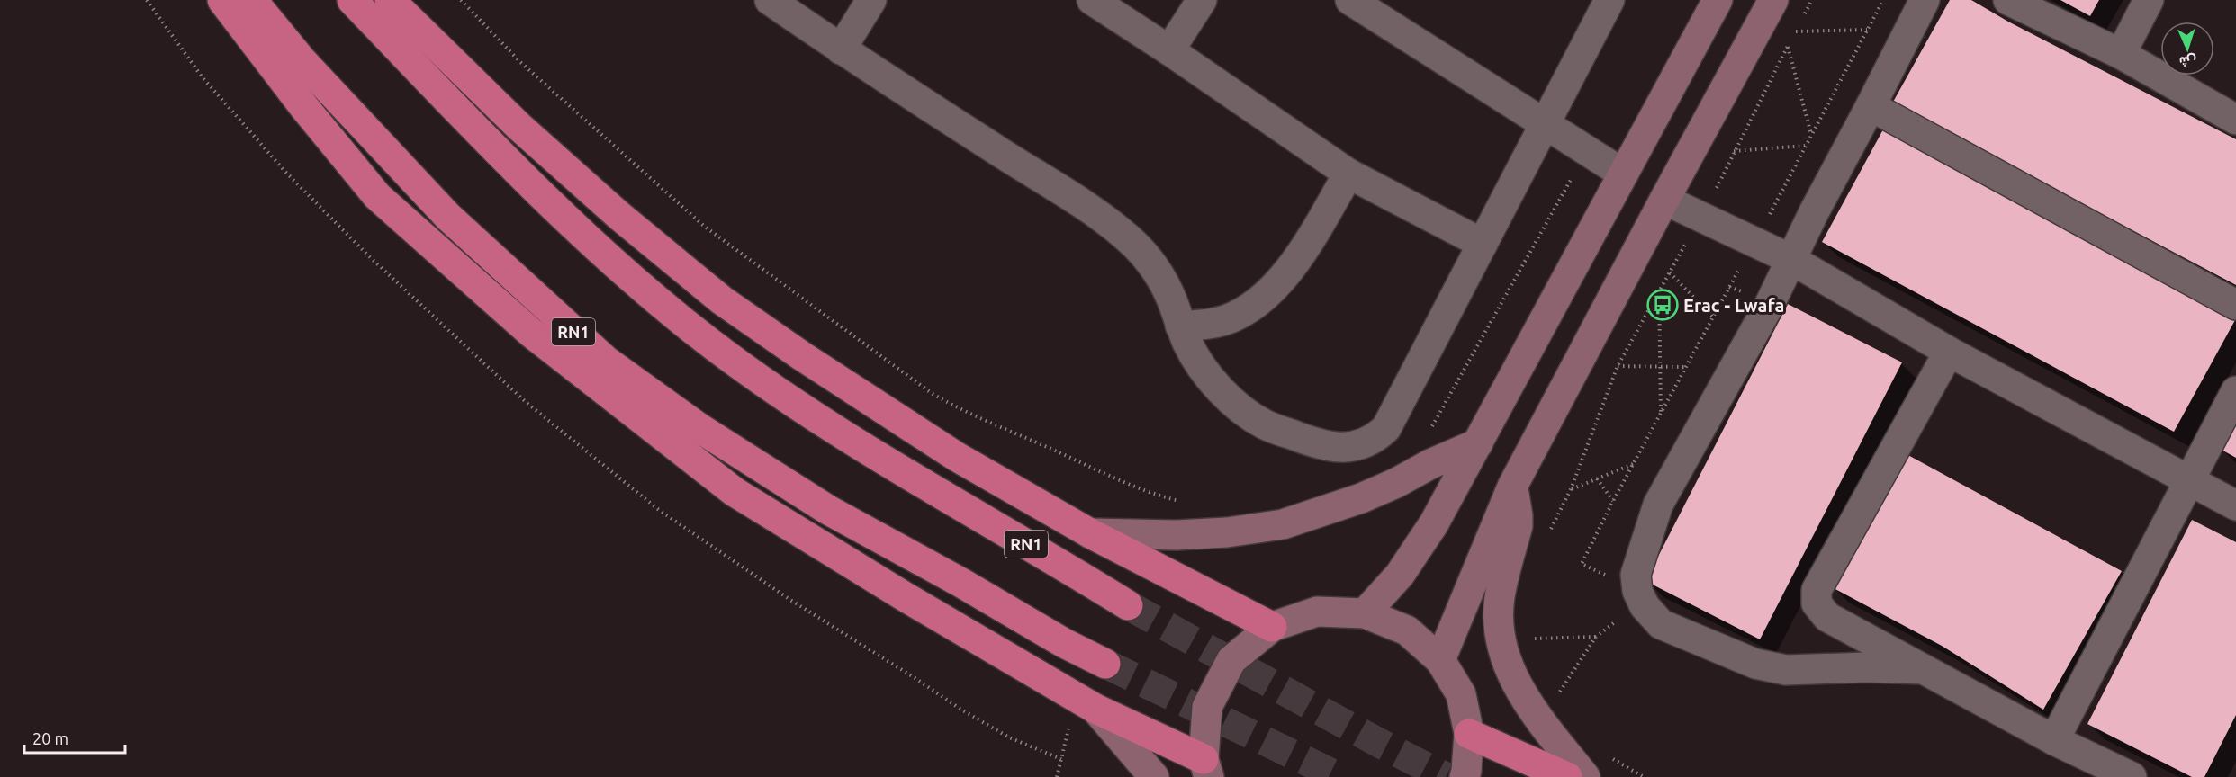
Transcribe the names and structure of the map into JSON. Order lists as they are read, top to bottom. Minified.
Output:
{"streets":{"highway":["RN1"]},"places":{"bus stop":["Erac - Lwafa"]},"scale_bar":"20 m","north":"bottom"}
